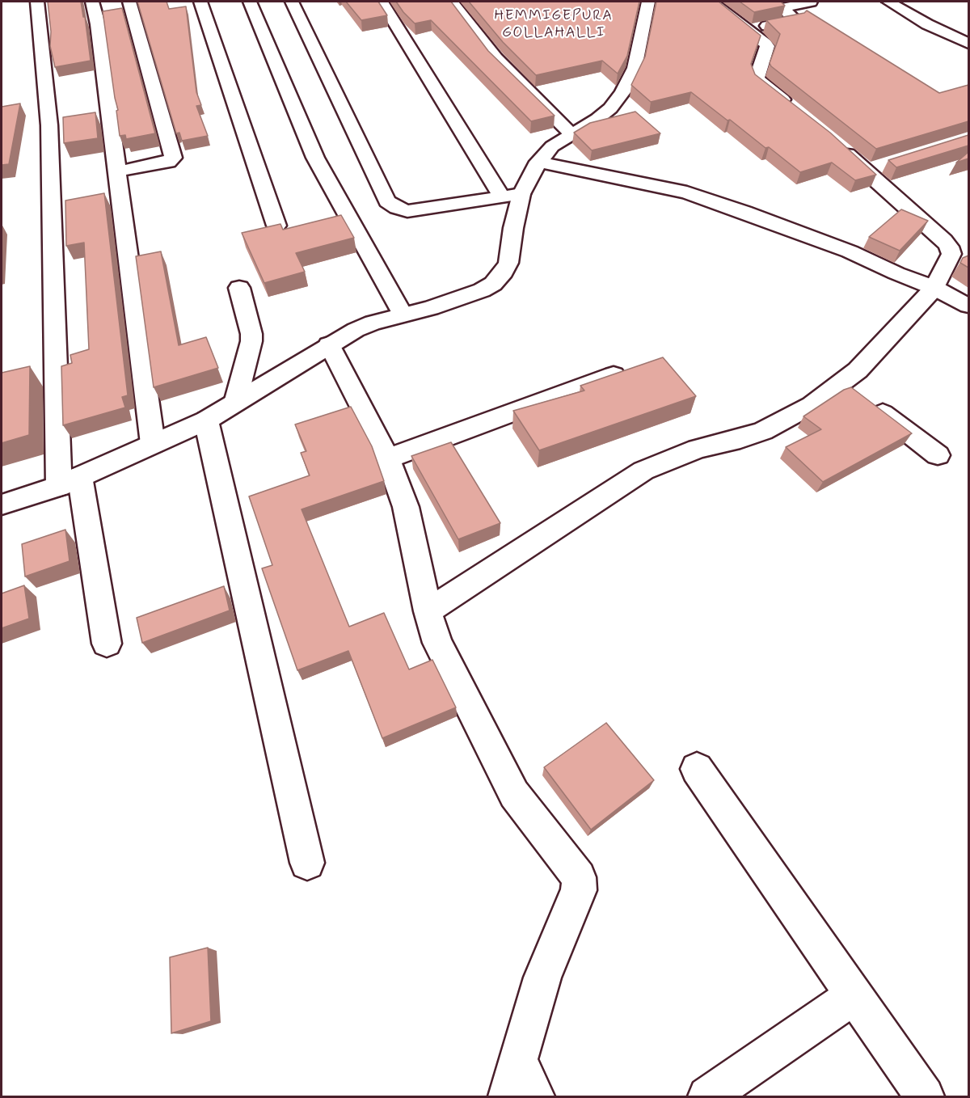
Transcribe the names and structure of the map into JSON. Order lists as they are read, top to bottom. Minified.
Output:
{"districts":["HEMMIGEPURA GOLLAHALLI"]}
